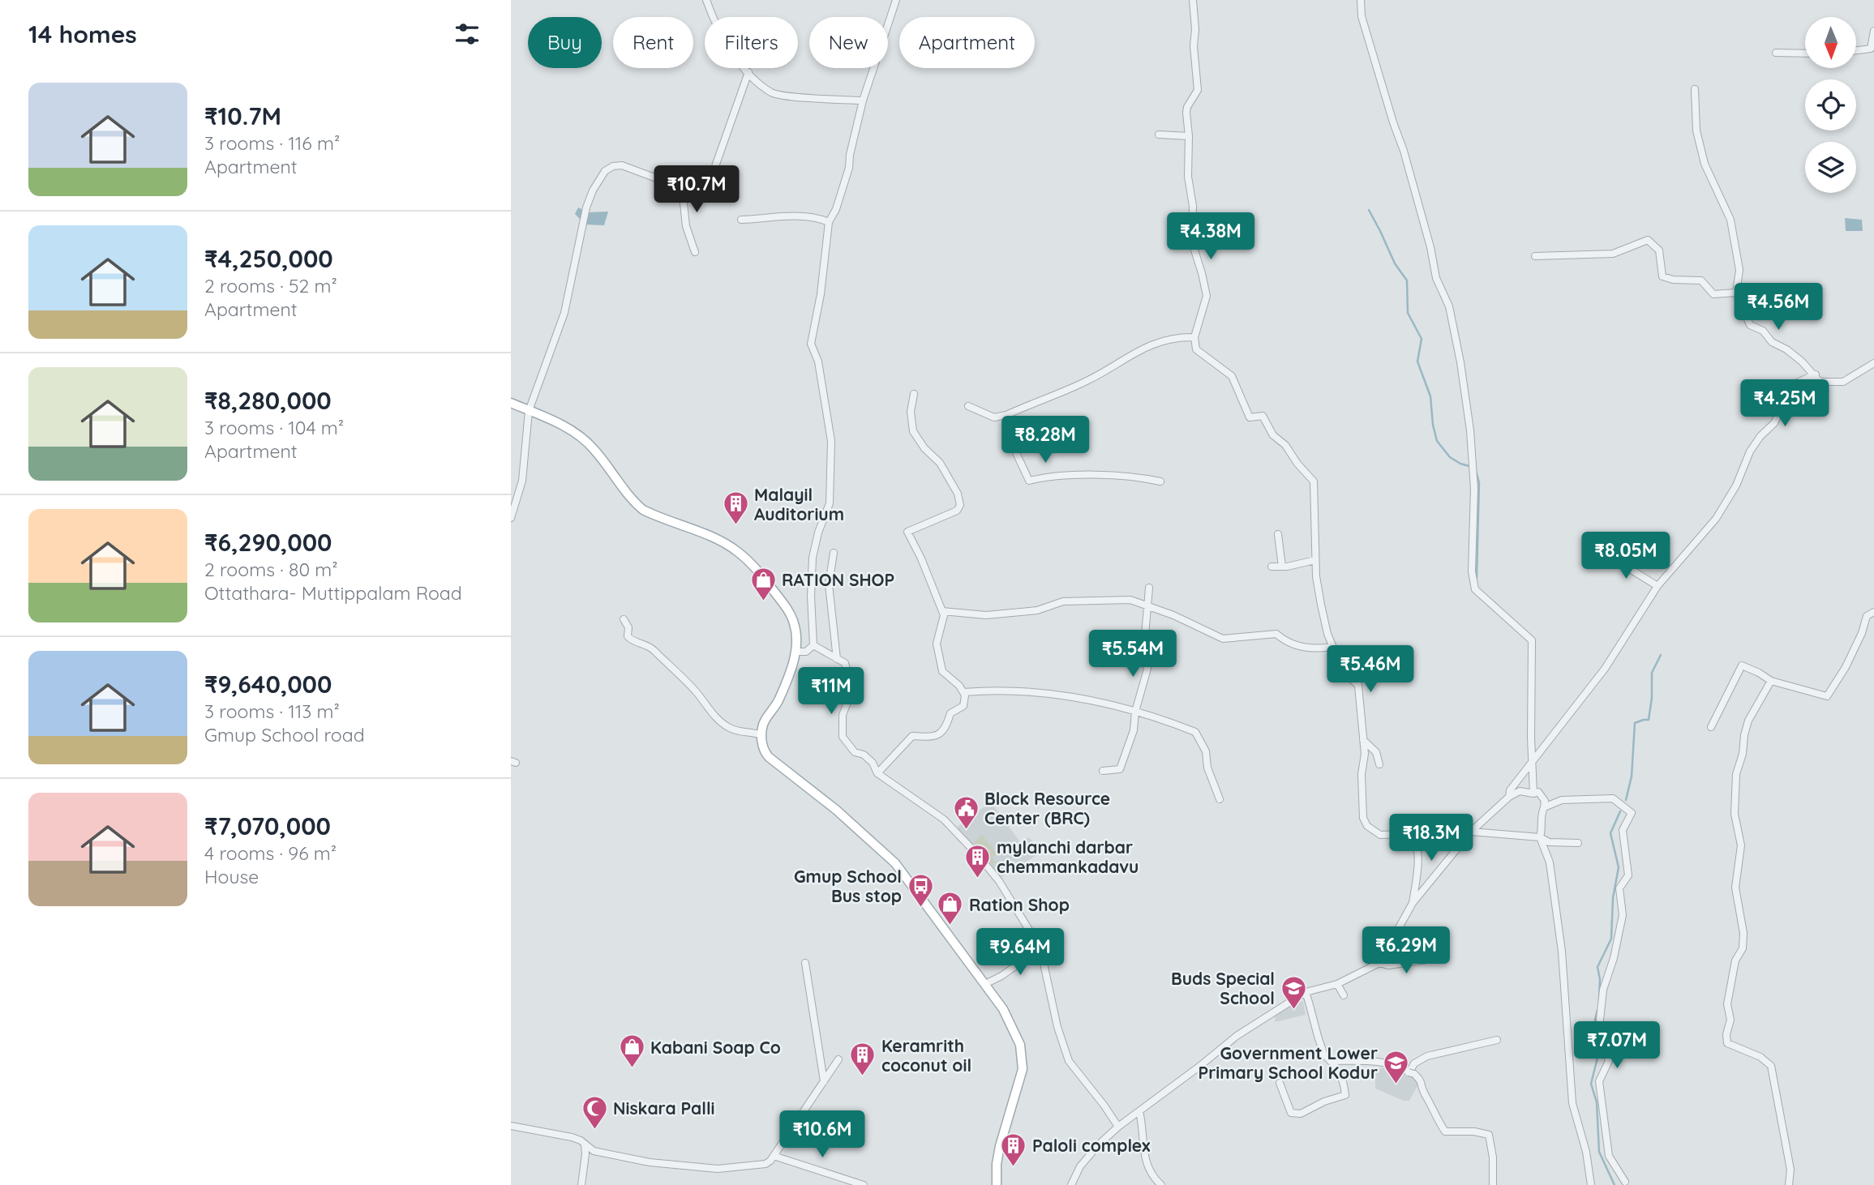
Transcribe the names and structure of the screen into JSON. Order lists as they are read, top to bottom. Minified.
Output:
{"places":{"building":["Malayil Auditorium","mylanchi darbar chemmankadavu","Keramrith coconut oil","Paloli complex"],"shop":["RATION SHOP","Ration Shop","Kabani Soap Co"],"public building":["Block Resource Center (BRC)"],"bus stop":["Gmup School Bus stop"],"school or university":["Buds Special School","Government Lower Primary School Kodur"],"mosque":["Niskara Palli"]},"north":"bottom","page":{"heading":"14 homes","chip":["Buy","Rent","Filters","New","Apartment"],"list":[{"name":"₹10.7M","note":"3 rooms · 116 m² · Apartment"},{"name":"₹4,250,000","note":"2 rooms · 52 m² · Apartment"},{"name":"₹8,280,000","note":"3 rooms · 104 m² · Apartment"},{"name":"₹6,290,000","note":"2 rooms · 80 m² · Ottathara- Muttippalam Road"},{"name":"₹9,640,000","note":"3 rooms · 113 m² · Gmup School road"},{"name":"₹7,070,000","note":"4 rooms · 96 m² · House"}],"price":["₹10.7M","₹4.38M","₹4.56M","₹4.25M","₹8.28M","₹8.05M","₹5.54M","₹5.46M","₹11M","₹18.3M","₹6.29M","₹9.64M","₹7.07M","₹10.6M"]}}
